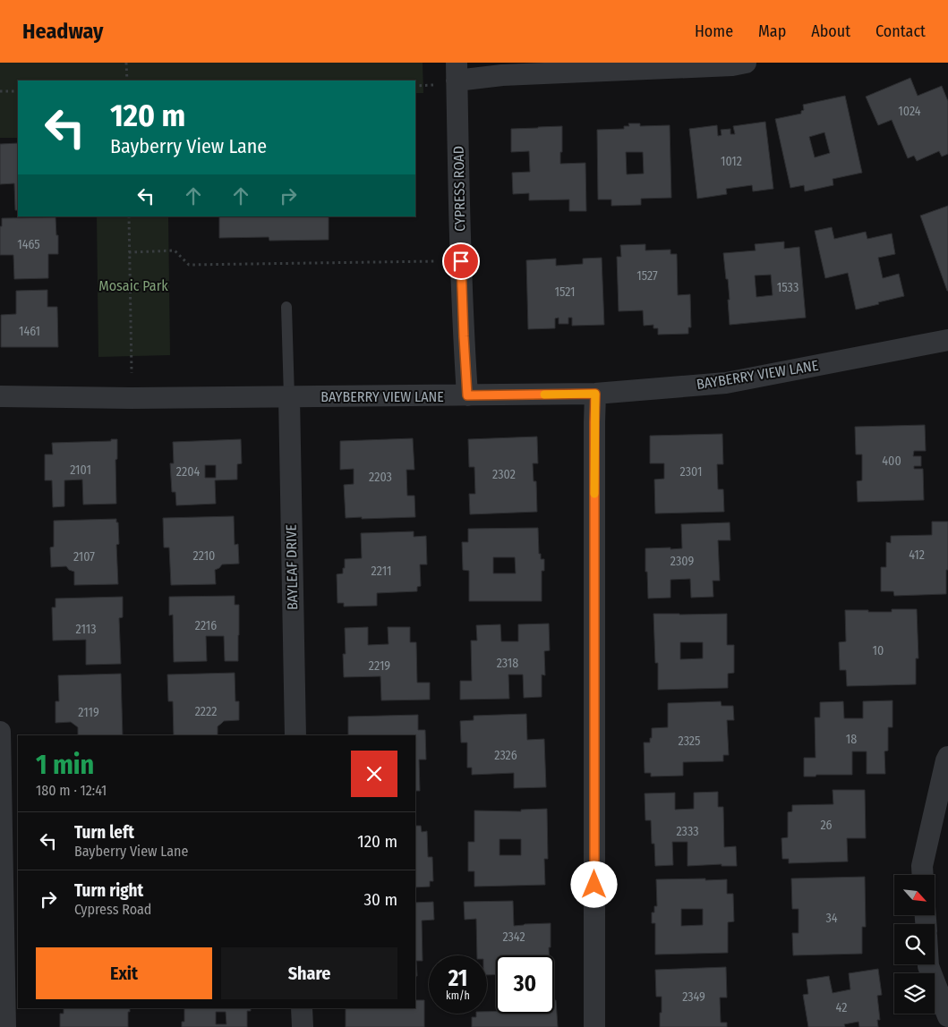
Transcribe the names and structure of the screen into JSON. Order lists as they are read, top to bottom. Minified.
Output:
{"streets":{"street":["CYPRESS ROAD","BAYBERRY VIEW LANE","BAYLEAF DRIVE"]},"crossings":[["CYPRESS ROAD","BAYBERRY VIEW LANE"],["BAYBERRY VIEW LANE","BAYLEAF DRIVE"]],"parks":["Mosaic Park"],"house_numbers":["1024","1012","1465","1527","1533","1521","1461","400","2101","2204","2301","2302","2203","412","2210","2107","2309","2211","2216","2113","10","2318","2219","2222","2119","18","2325","2326","26","2333","34","2342","2349","42"],"north":"bottom right","page":{"header":"Headway","nav":["Home","Map","About","Contact"],"turn":["120 m","Bayberry View Lane"],"heading":["1 min","180 m · 12:41"],"list":[{"name":"Turn left","note":"Bayberry View Lane","value":"120 m"},{"name":"Turn right","note":"Cypress Road","value":"30 m"}],"buttons":["Exit","Share"],"speed":"21 km/h","limit":"30"}}
